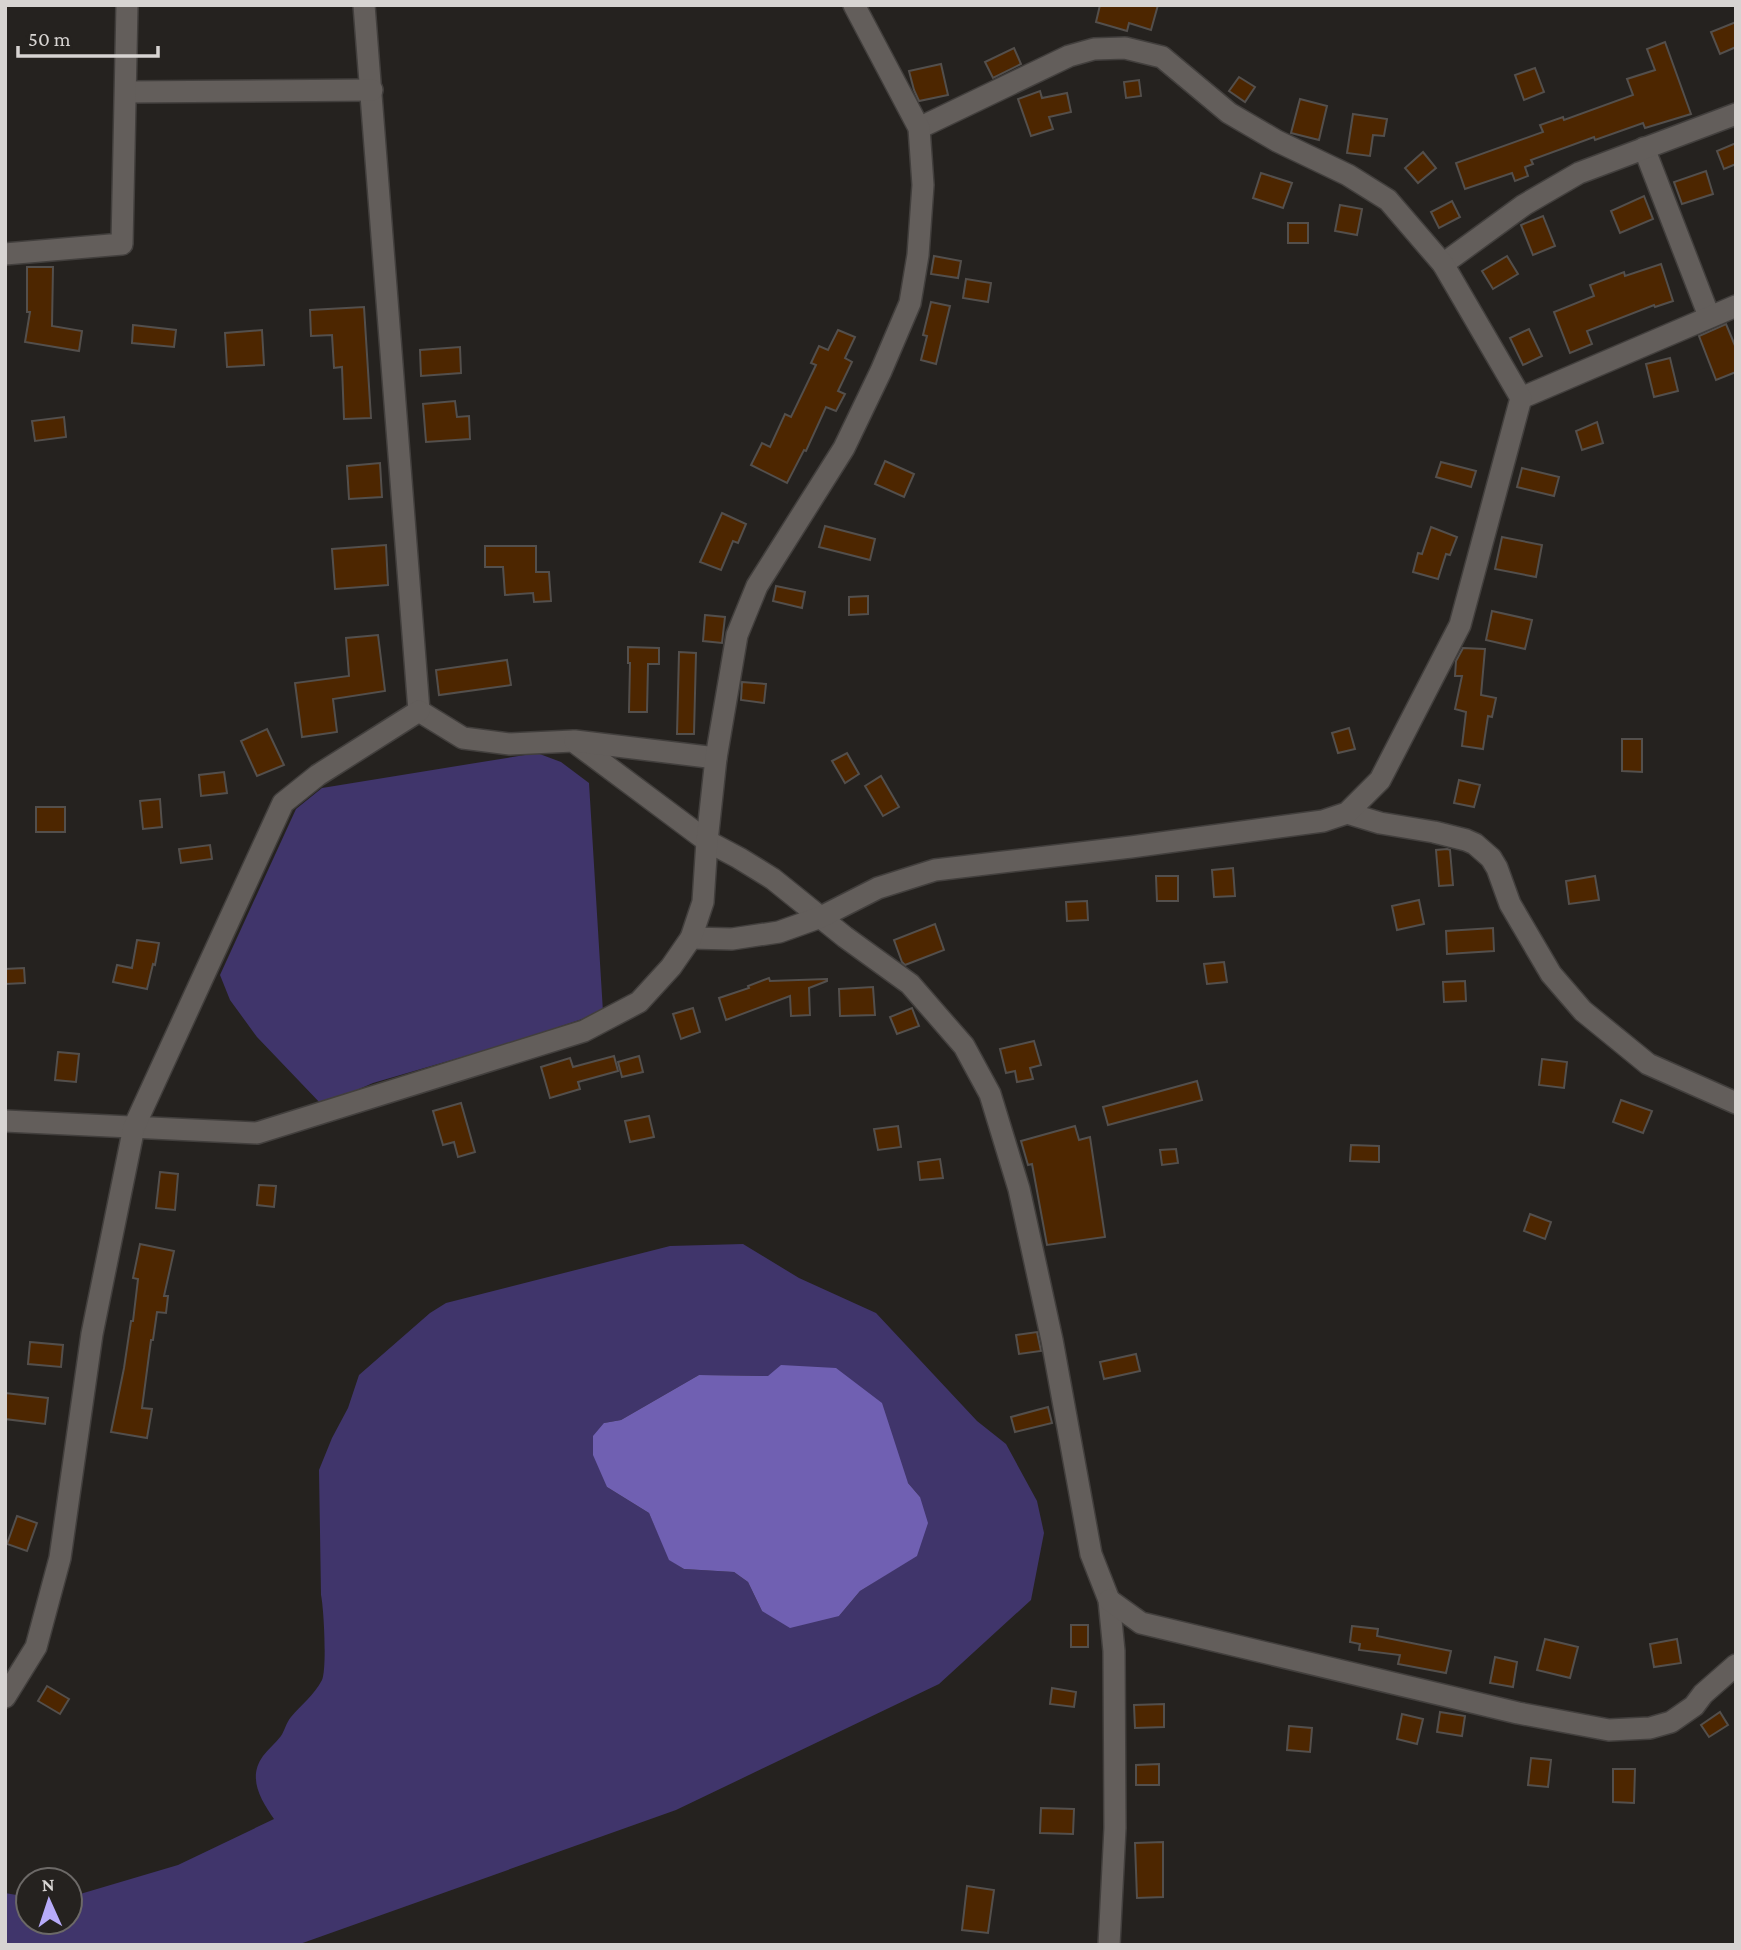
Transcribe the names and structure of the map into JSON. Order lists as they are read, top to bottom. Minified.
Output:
{"scale_bar":"50 m","north":"top"}
